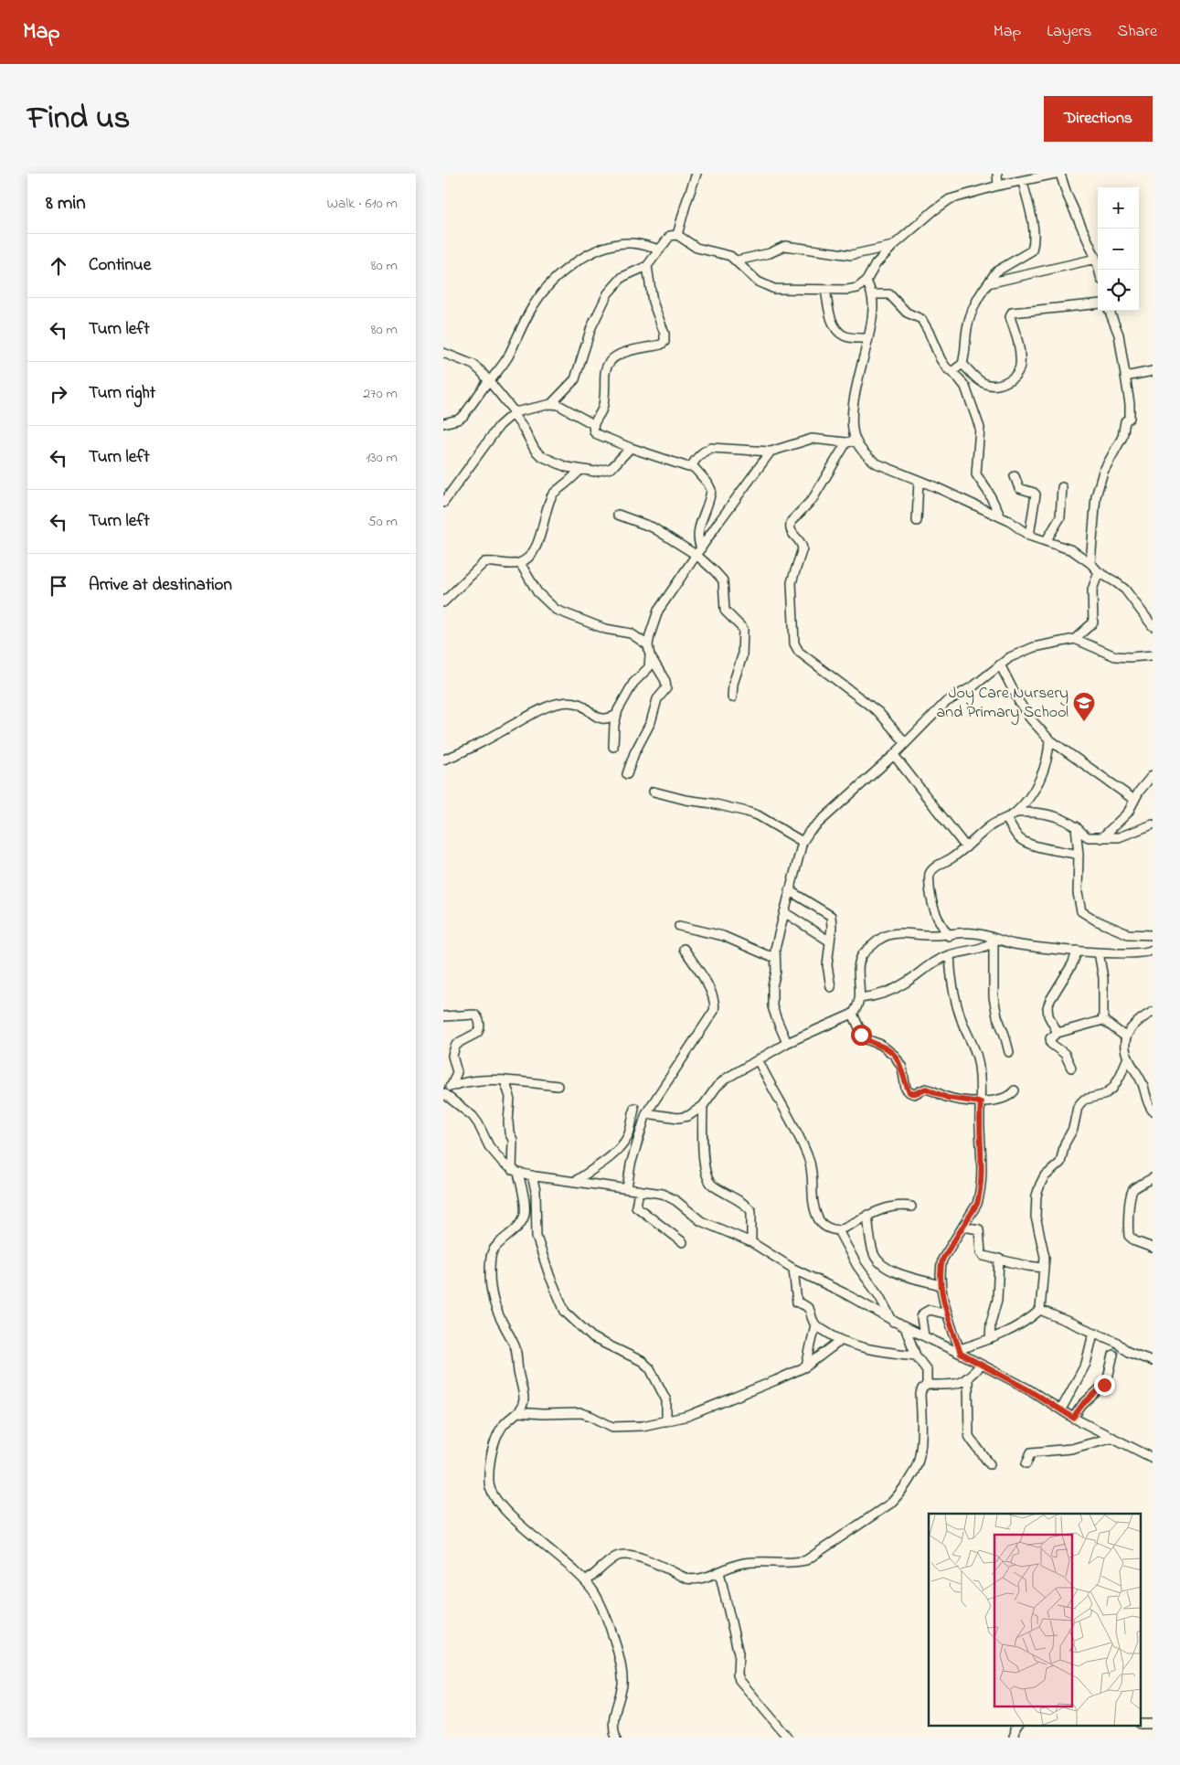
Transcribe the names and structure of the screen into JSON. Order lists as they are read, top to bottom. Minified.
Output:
{"places":{"school or university":["Joy Care Nursery and Primary School"]},"page":{"header":"Map","nav":["Map","Layers","Share"],"title":"Find us","buttons":"Directions","heading":["8 min","Walk · 610 m"],"map_buttons":["+","−"],"list":[["Continue","80 m"],["Turn left","80 m"],["Turn right","270 m"],["Turn left","130 m"],["Turn left","50 m"],"Arrive at destination"]}}
